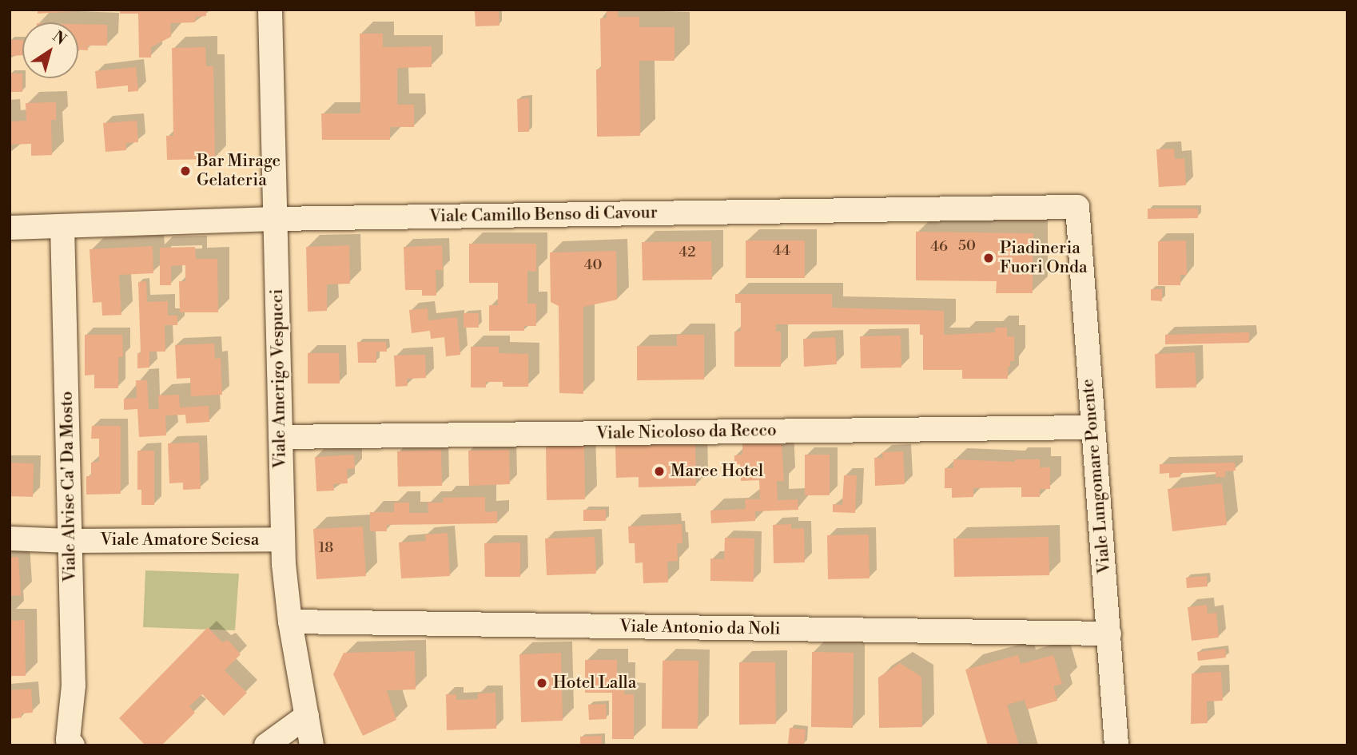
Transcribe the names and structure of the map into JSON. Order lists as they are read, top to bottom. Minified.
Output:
{"streets":{"street":["Viale Camillo Benso di Cavour","Viale Amerigo Vespucci","Viale Nicoloso da Recco","Viale Lungomare Ponente","Viale Alvise Ca' Da Mosto","Viale Amatore Sciesa","Viale Antonio da Noli"]},"crossings":[["Viale Camillo Benso di Cavour","Viale Amerigo Vespucci"],["Viale Camillo Benso di Cavour","Viale Lungomare Ponente"],["Viale Camillo Benso di Cavour","Viale Alvise Ca' Da Mosto"],["Viale Amerigo Vespucci","Viale Nicoloso da Recco"],["Viale Amerigo Vespucci","Viale Amatore Sciesa"],["Viale Amerigo Vespucci","Viale Antonio da Noli"],["Viale Nicoloso da Recco","Viale Lungomare Ponente"],["Viale Lungomare Ponente","Viale Antonio da Noli"],["Viale Alvise Ca' Da Mosto","Viale Amatore Sciesa"]],"places":["Bar Mirage Gelateria","Piadineria Fuori Onda","Maree Hotel","Hotel Lalla"],"house_numbers":["50","46","44","42","40","18"],"north":"top right"}
